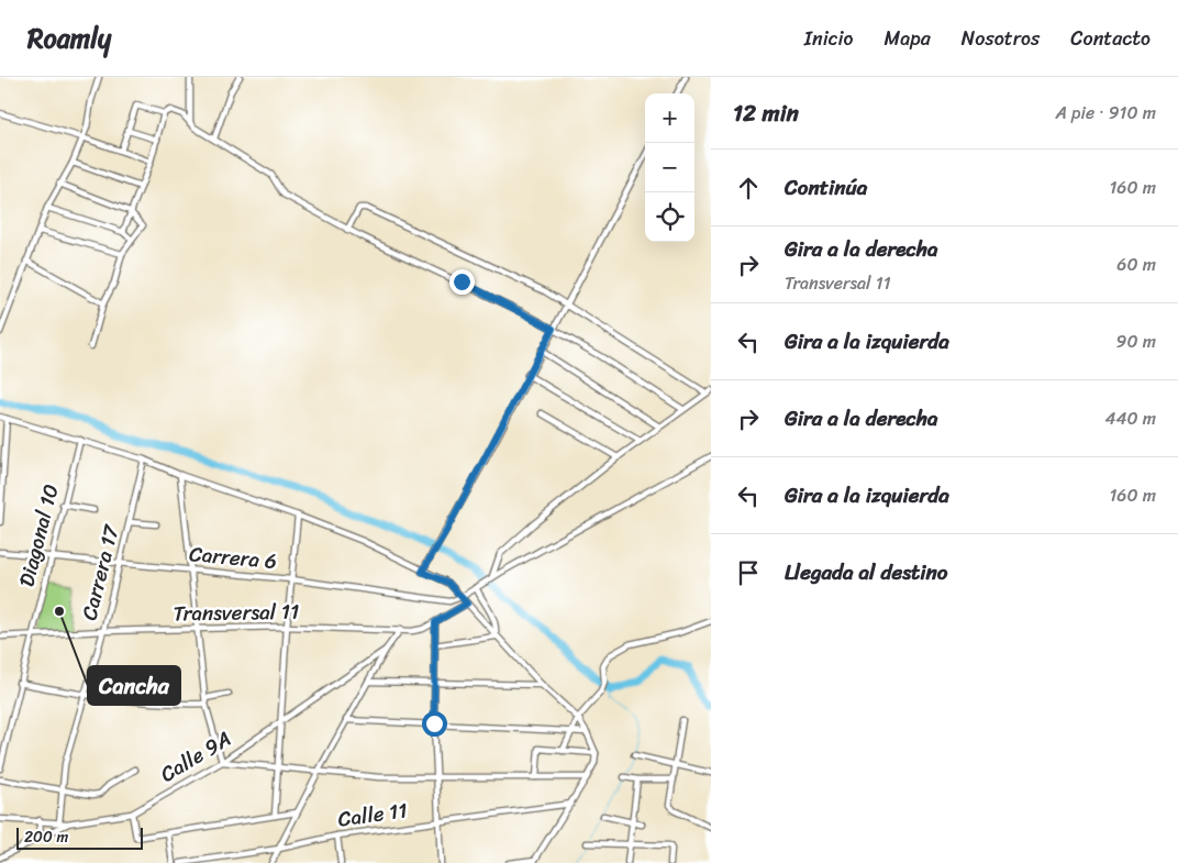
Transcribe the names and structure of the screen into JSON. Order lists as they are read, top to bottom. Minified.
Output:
{"streets":{"street":["Diagonal 10","Carrera 6","Carrera 17","Transversal 11","Calle 9A","Calle 11"]},"crossings":[["Diagonal 10","Carrera 6"],["Diagonal 10","Transversal 11"],["Carrera 6","Carrera 17"],["Carrera 17","Transversal 11"],["Carrera 17","Calle 9A"]],"places":["Cancha"],"scale_bar":"200 m","page":{"header":"Roamly","nav":["Inicio","Mapa","Nosotros","Contacto"],"heading":["12 min","A pie · 910 m"],"map_buttons":["+","−"],"list":[["Continúa","160 m"],["Gira a la derecha","Transversal 11","60 m"],["Gira a la izquierda","90 m"],["Gira a la derecha","440 m"],["Gira a la izquierda","160 m"],"Llegada al destino"],"scale":"200 m"}}
